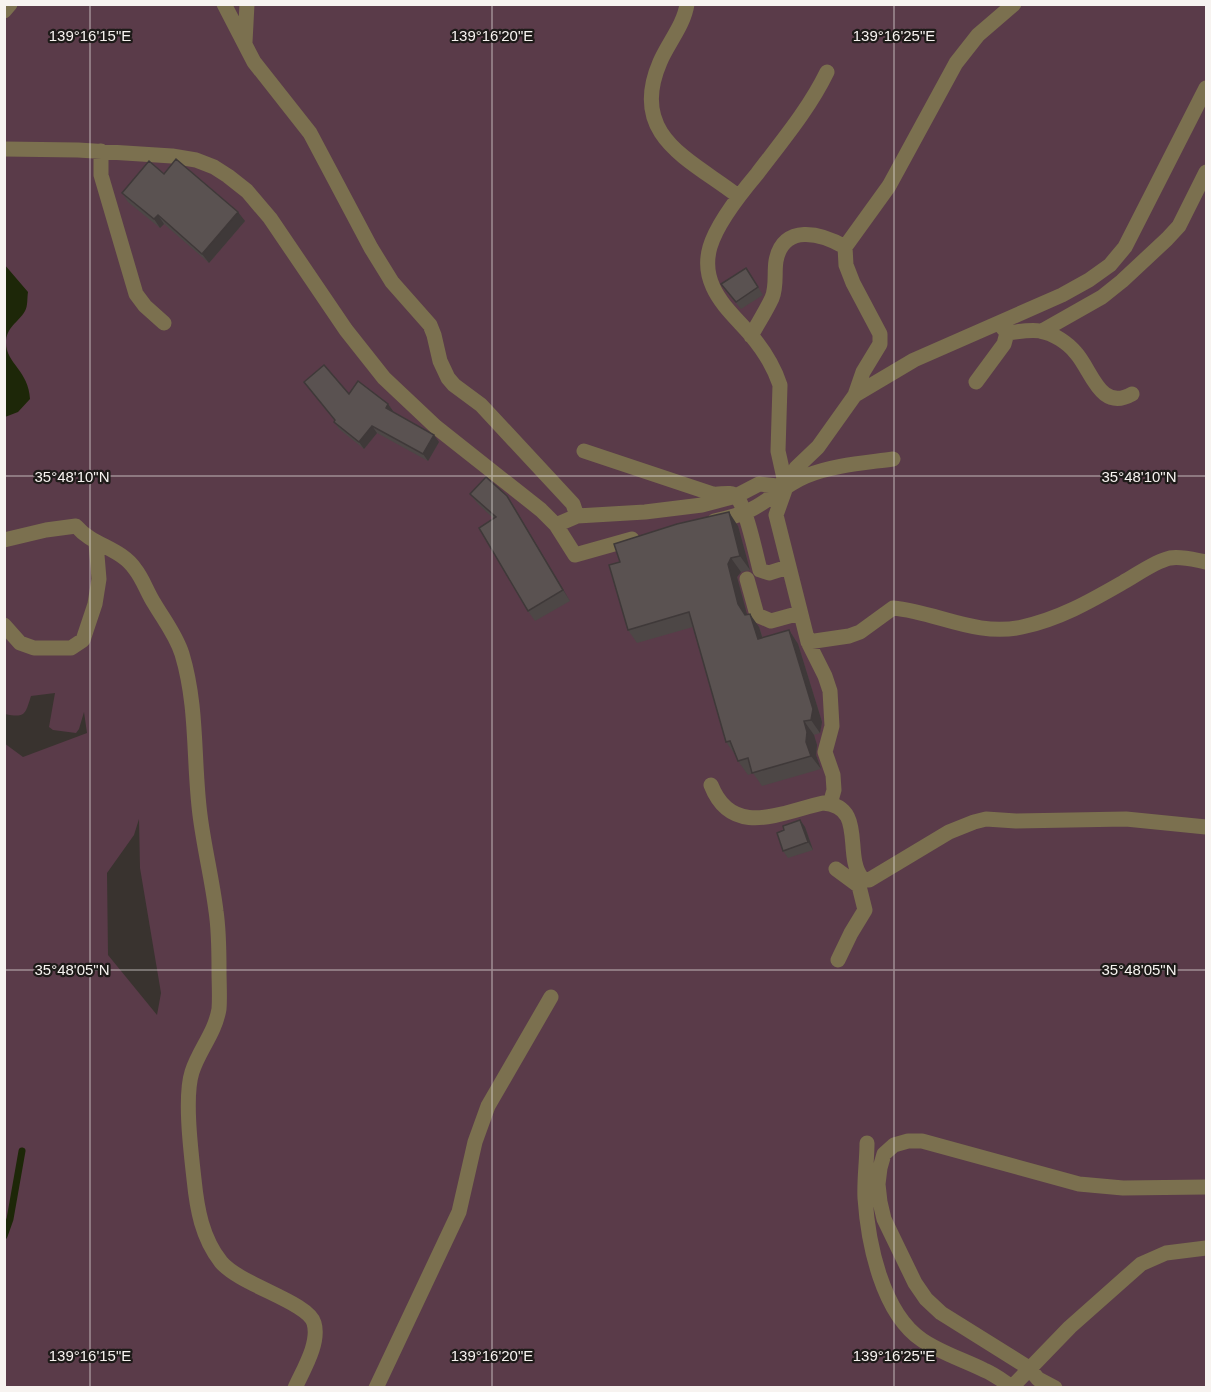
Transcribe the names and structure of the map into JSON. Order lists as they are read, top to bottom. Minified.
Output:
{"coordinates":["139°16'15\"E","139°16'20\"E","139°16'25\"E","35°48'10\"N","35°48'05\"N"]}
